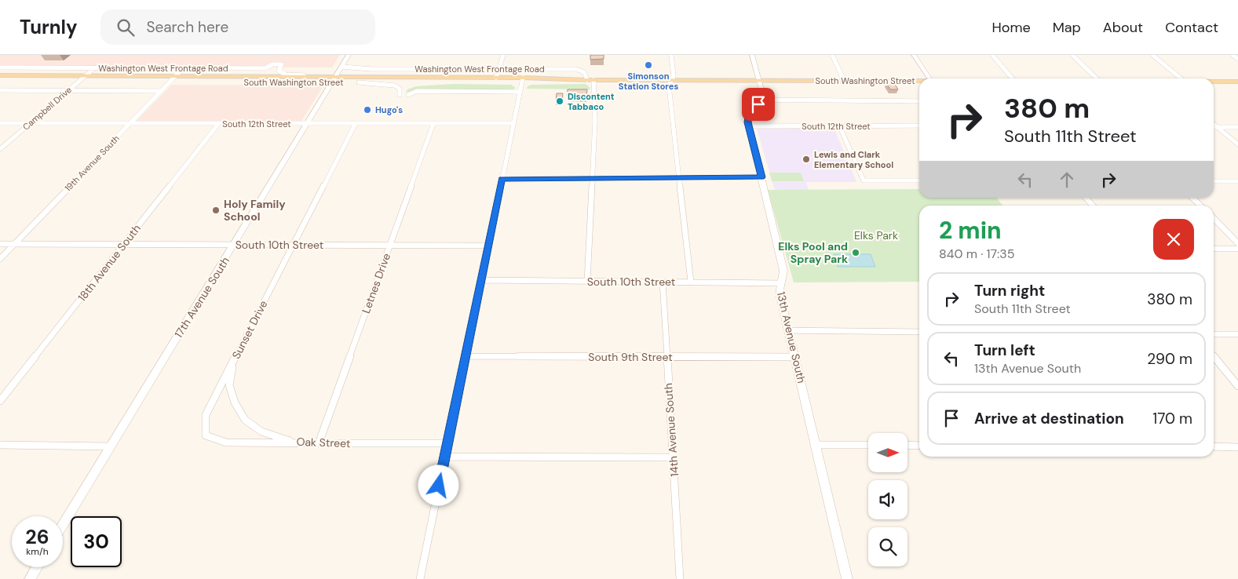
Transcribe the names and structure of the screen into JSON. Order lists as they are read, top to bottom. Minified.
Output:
{"streets":{"main road":["South Washington Street"],"street":["Washington West Frontage Road","Campbell Drive","South 12th Street","19th Avenue South","South 10th Street","18th Avenue South","Letnes Drive","17th Avenue South","Sunset Drive","13th Avenue South","South 9th Street","14th Avenue South","Oak Street"]},"crossings":[["Washington West Frontage Road","South Washington Street"],["Washington West Frontage Road","Campbell Drive"],["Washington West Frontage Road","19th Avenue South"],["Washington West Frontage Road","17th Avenue South"],["South Washington Street","Campbell Drive"],["South Washington Street","19th Avenue South"],["South Washington Street","17th Avenue South"],["Campbell Drive","South 12th Street"],["South 12th Street","19th Avenue South"],["South 12th Street","18th Avenue South"],["South 12th Street","Letnes Drive"],["South 12th Street","17th Avenue South"],["South 12th Street","Sunset Drive"],["South 12th Street","13th Avenue South"],["19th Avenue South","South 10th Street"],["South 10th Street","18th Avenue South"],["South 10th Street","Letnes Drive"],["South 10th Street","17th Avenue South"],["South 10th Street","Sunset Drive"],["South 10th Street","13th Avenue South"],["South 10th Street","14th Avenue South"],["Letnes Drive","Sunset Drive"],["Letnes Drive","Oak Street"],["Sunset Drive","Oak Street"],["13th Avenue South","South 9th Street"],["South 9th Street","14th Avenue South"]],"parks":["Elks Park"],"places":["Simonson Station Stores","Discontent Tabbaco","Hugo's","Lewis and Clark Elementary School","Holy Family School","Elks Pool and Spray Park"],"north":"right","page":{"header":"Turnly","search":"Search here","nav":["Home","Map","About","Contact"],"turn":["380 m","South 11th Street"],"heading":["2 min","840 m · 17:35"],"list":[{"name":"Turn right","note":"South 11th Street","value":"380 m"},{"name":"Turn left","note":"13th Avenue South","value":"290 m"},{"name":"Arrive at destination","value":"170 m"}],"speed":"26 km/h","limit":"30"}}
